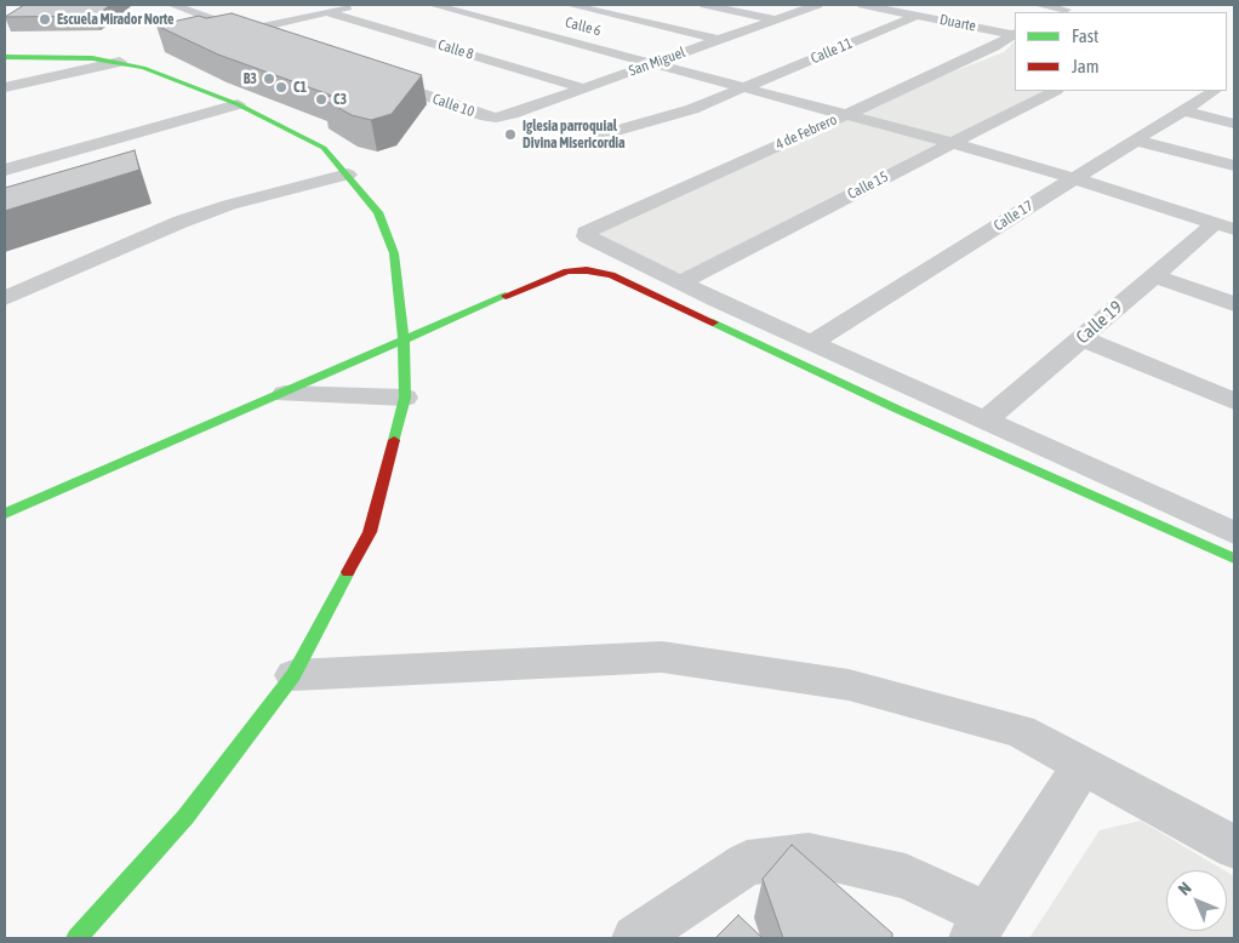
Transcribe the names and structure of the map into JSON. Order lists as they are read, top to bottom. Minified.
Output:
{"streets":{"street":["Duarte","Calle 6","Calle 8","Calle 11","San Miguel","Calle 10","4 de Febrero","Calle 15","Calle 17","Calle 19"]},"crossings":[["Duarte","Calle 11"],["Calle 6","Calle 11"],["Calle 6","San Miguel"],["Calle 6","4 de Febrero"],["Calle 6","Calle 15"],["Calle 6","Calle 17"],["Calle 6","Calle 19"],["Calle 8","San Miguel"],["San Miguel","Calle 10"],["4 de Febrero","Calle 15"]],"places":["Escuela Mirador Norte","B3","C1","C3","Iglesia parroquial Divina Misericordia"],"legend":["Fast","Jam"],"north":"top left"}
